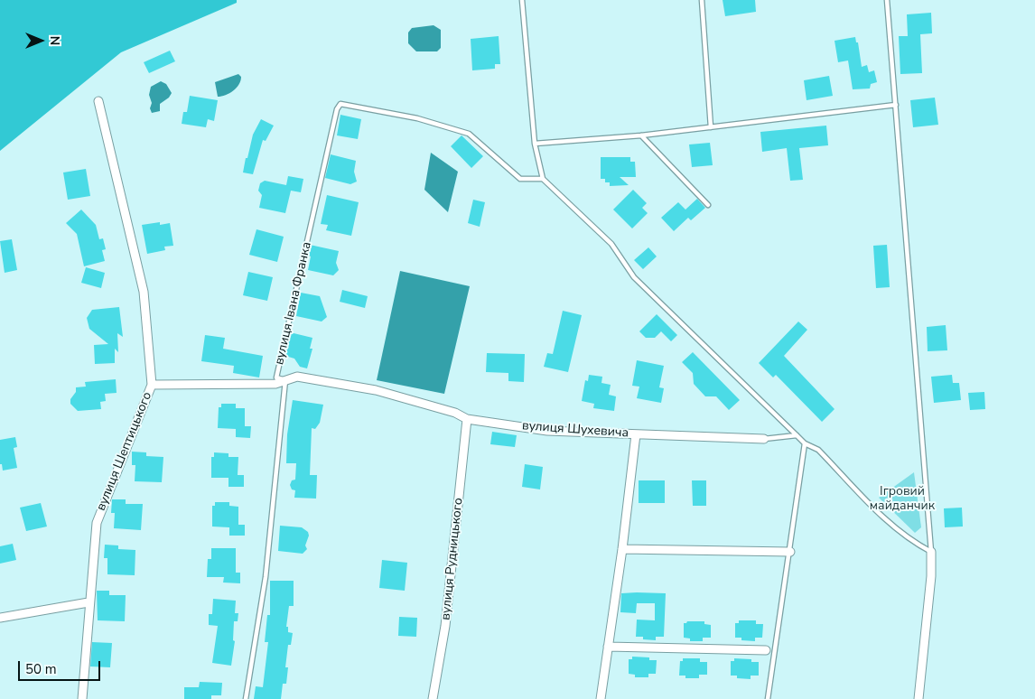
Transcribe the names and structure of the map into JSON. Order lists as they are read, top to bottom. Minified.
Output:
{"streets":{"street":["вулиця Шухевича","вулиця Шептицького","вулиця Рудницького"],"lane":["вулиця Івана Франка"]},"crossings":[["вулиця Івана Франка","вулиця Шухевича"],["вулиця Шухевича","вулиця Шептицького"],["вулиця Шухевича","вулиця Рудницького"]],"parks":["Ігровий майданчик"],"scale_bar":"50 m","north":"right"}
